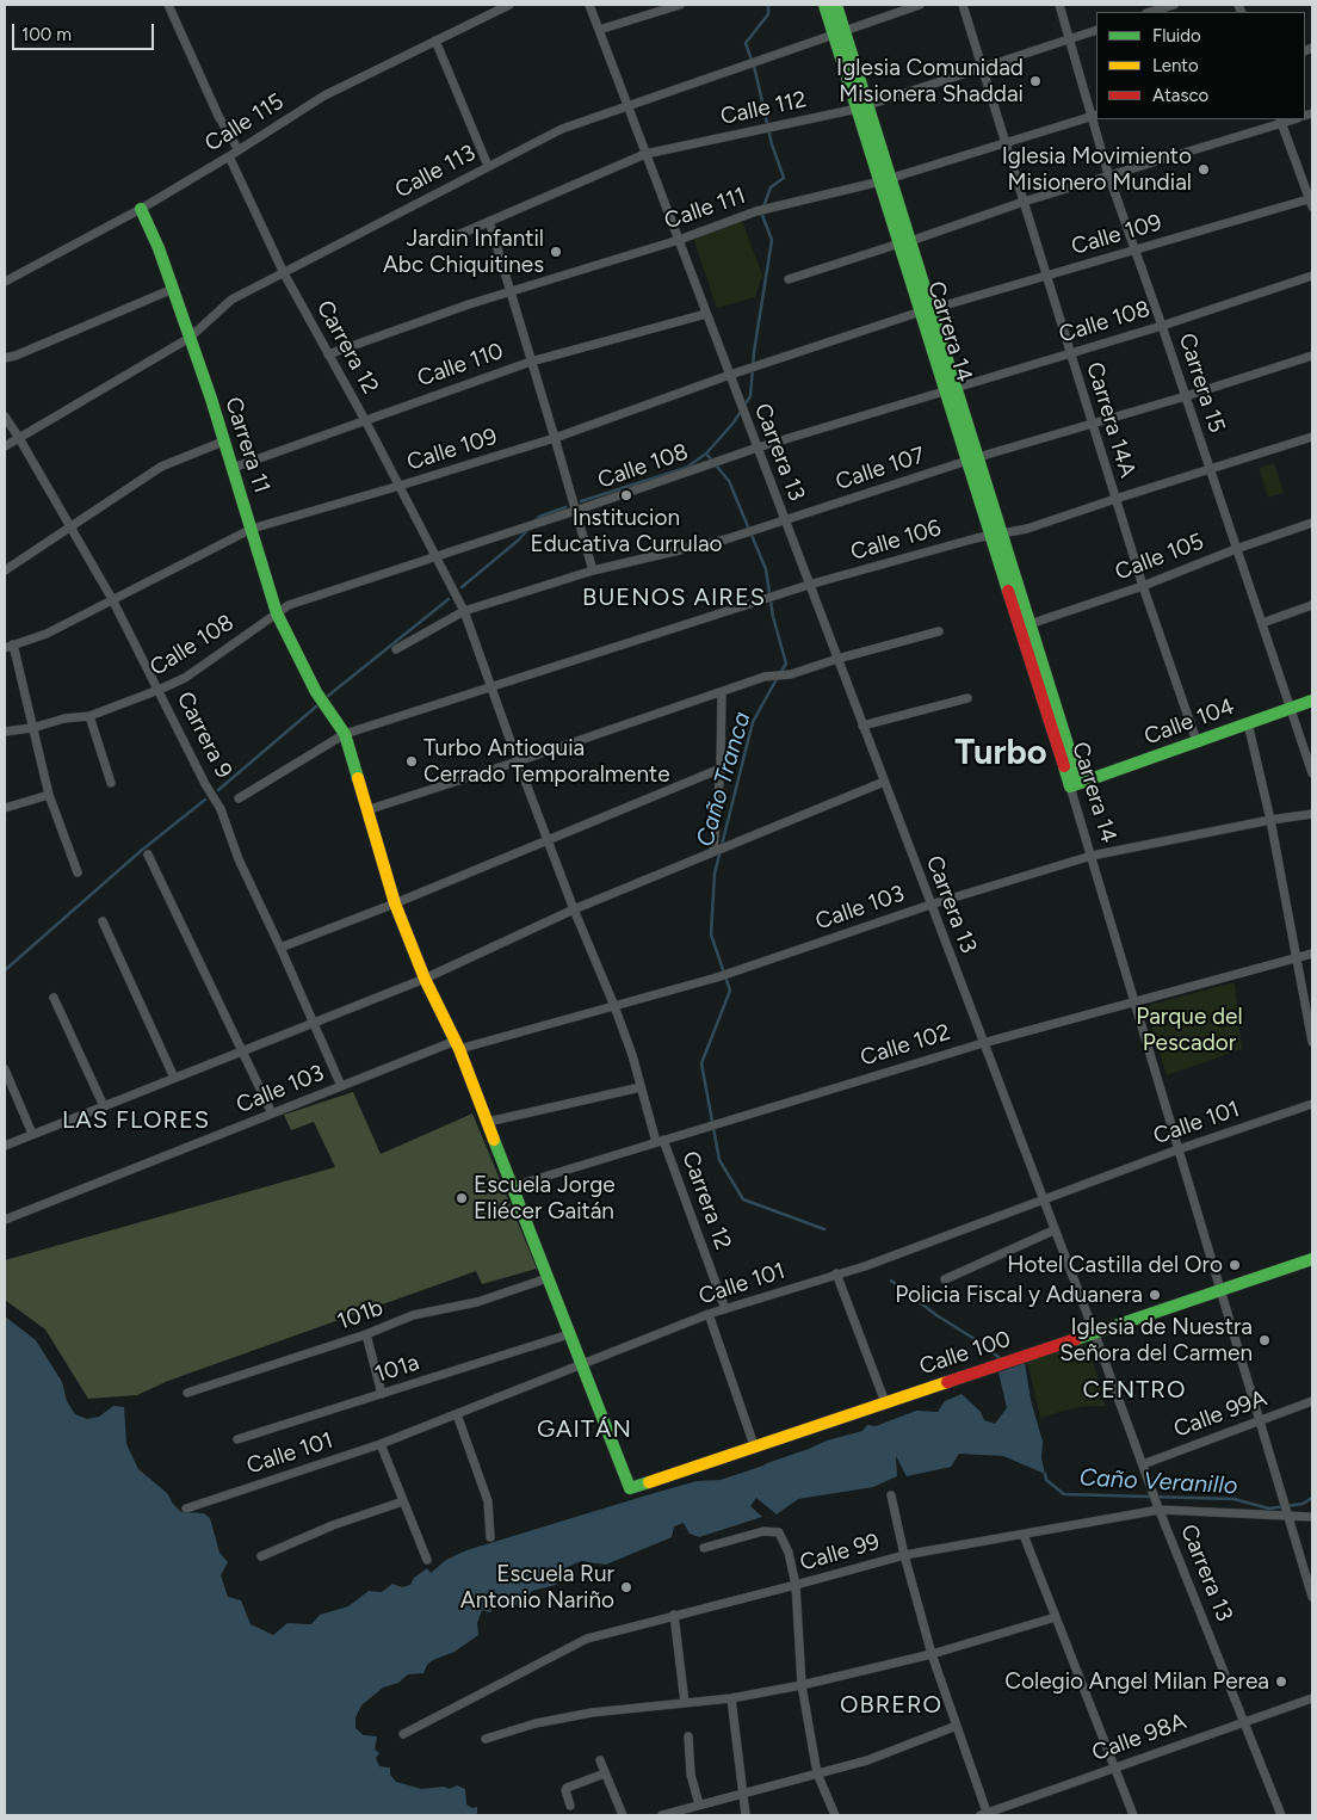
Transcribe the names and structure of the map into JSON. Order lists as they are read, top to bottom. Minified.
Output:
{"streets":{"street":["Calle 112","Calle 115","Calle 113","Calle 111","Calle 109","Calle 108","Carrera 14","Carrera 12","Calle 110","Carrera 15","Carrera 14A","Carrera 11","Carrera 13","Calle 107","Calle 106","Calle 105","Calle 104","Carrera 9","Calle 103","Calle 102","Calle 101","101b","Calle 100","101a","Calle 99A","Calle 99","Calle 98A"]},"crossings":[["Calle 112","Carrera 14"],["Calle 112","Carrera 15"],["Calle 112","Carrera 14A"],["Calle 112","Carrera 13"],["Calle 115","Carrera 12"],["Calle 115","Carrera 11"],["Calle 113","Carrera 14"],["Calle 113","Carrera 12"],["Calle 113","Carrera 11"],["Calle 113","Carrera 13"],["Calle 113","Carrera 9"],["Calle 111","Carrera 14"],["Calle 111","Carrera 12"],["Calle 111","Carrera 15"],["Calle 111","Carrera 14A"],["Calle 111","Carrera 13"],["Calle 109","Carrera 14"],["Calle 109","Carrera 12"],["Calle 109","Carrera 15"],["Calle 109","Carrera 14A"],["Calle 109","Carrera 11"],["Calle 109","Carrera 13"],["Calle 109","Carrera 9"],["Calle 108","Carrera 14"],["Calle 108","Carrera 12"],["Calle 108","Carrera 15"],["Calle 108","Carrera 14A"],["Calle 108","Carrera 11"],["Calle 108","Carrera 13"],["Calle 108","Carrera 9"],["Carrera 14","Calle 107"],["Carrera 14","Calle 106"],["Carrera 14","Calle 105"],["Carrera 14","Calle 104"],["Carrera 14","Calle 103"],["Carrera 14","Calle 102"],["Carrera 14","Calle 101"],["Carrera 14","Calle 100"],["Carrera 14","Calle 99A"],["Carrera 14","Calle 99"],["Carrera 12","Calle 110"],["Carrera 12","Calle 107"],["Carrera 12","Calle 103"],["Carrera 12","Calle 102"],["Carrera 12","Calle 101"],["Calle 110","Carrera 11"],["Calle 110","Carrera 13"],["Carrera 15","Calle 107"],["Carrera 15","Calle 106"],["Carrera 15","Calle 105"],["Carrera 15","Calle 104"],["Carrera 14A","Calle 107"],["Carrera 14A","Calle 106"],["Carrera 14A","Calle 105"],["Carrera 14A","Calle 104"],["Carrera 11","Calle 106"],["Carrera 11","Calle 103"],["Carrera 11","Calle 102"],["Carrera 11","Calle 101"],["Carrera 11","101b"],["Carrera 11","Calle 100"],["Carrera 11","101a"],["Carrera 13","Calle 107"],["Carrera 13","Calle 106"],["Carrera 13","Calle 103"],["Carrera 13","Calle 102"],["Carrera 13","Calle 101"],["Carrera 13","Calle 100"],["Carrera 13","Calle 99A"],["Carrera 13","Calle 99"],["Carrera 13","Calle 98A"],["Carrera 9","Calle 103"]],"districts":["BUENOS AIRES","Turbo","LAS FLORES","CENTRO","GAITÁN","OBRERO"],"water":["Caño Tranca","Caño Veranillo"],"parks":["Parque del Pescador"],"places":["Iglesia Comunidad Misionera Shaddai","Iglesia Movimiento Misionero Mundial","Jardin Infantil Abc Chiquitines","Institucion Educativa Currulao","Turbo Antioquia Cerrado Temporalmente","Escuela Jorge Eliécer Gaitán","Hotel Castilla del Oro","Policia Fiscal y Aduanera","Iglesia de Nuestra Señora del Carmen","Escuela Rur Antonio Nariño","Colegio Angel Milan Perea"],"legend":["Fluido","Lento","Atasco"],"scale_bar":"100 m"}
